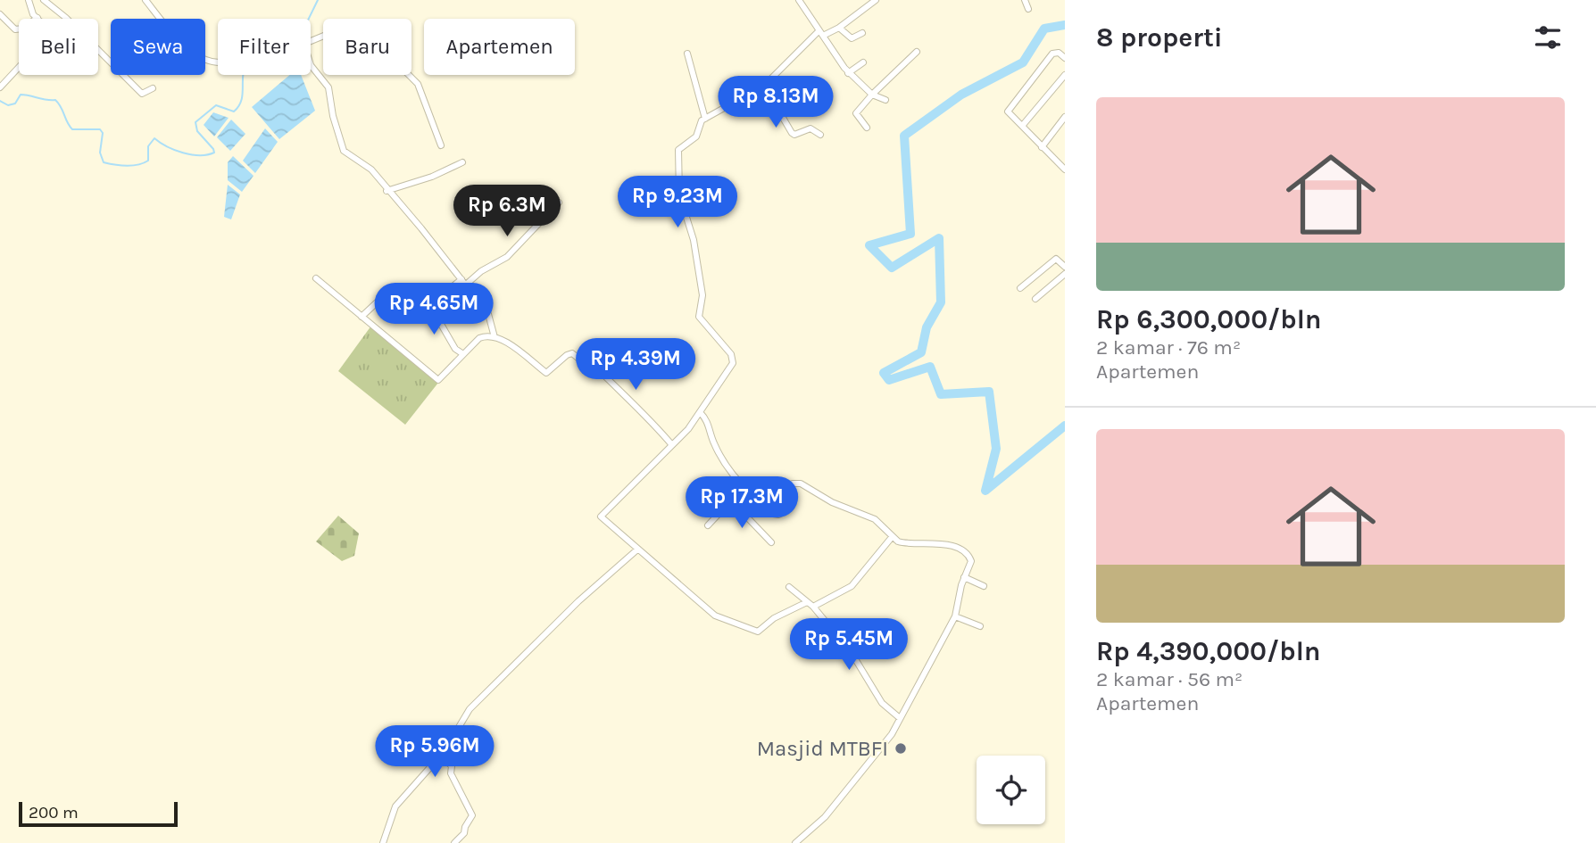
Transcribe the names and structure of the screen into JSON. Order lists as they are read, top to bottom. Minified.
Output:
{"places":["Masjid MTBFI"],"scale_bar":"200 m","page":{"heading":"8 properti","chip":["Beli","Sewa","Filter","Baru","Apartemen"],"list":[{"name":"Rp 6,300,000/bln","note":"2 kamar · 76 m² · Apartemen"},{"name":"Rp 4,390,000/bln","note":"2 kamar · 56 m² · Apartemen"}],"price":["Rp 8.13M","Rp 9.23M","Rp 6.3M","Rp 4.65M","Rp 4.39M","Rp 17.3M","Rp 5.45M","Rp 5.96M"],"scale":"200 m"}}
